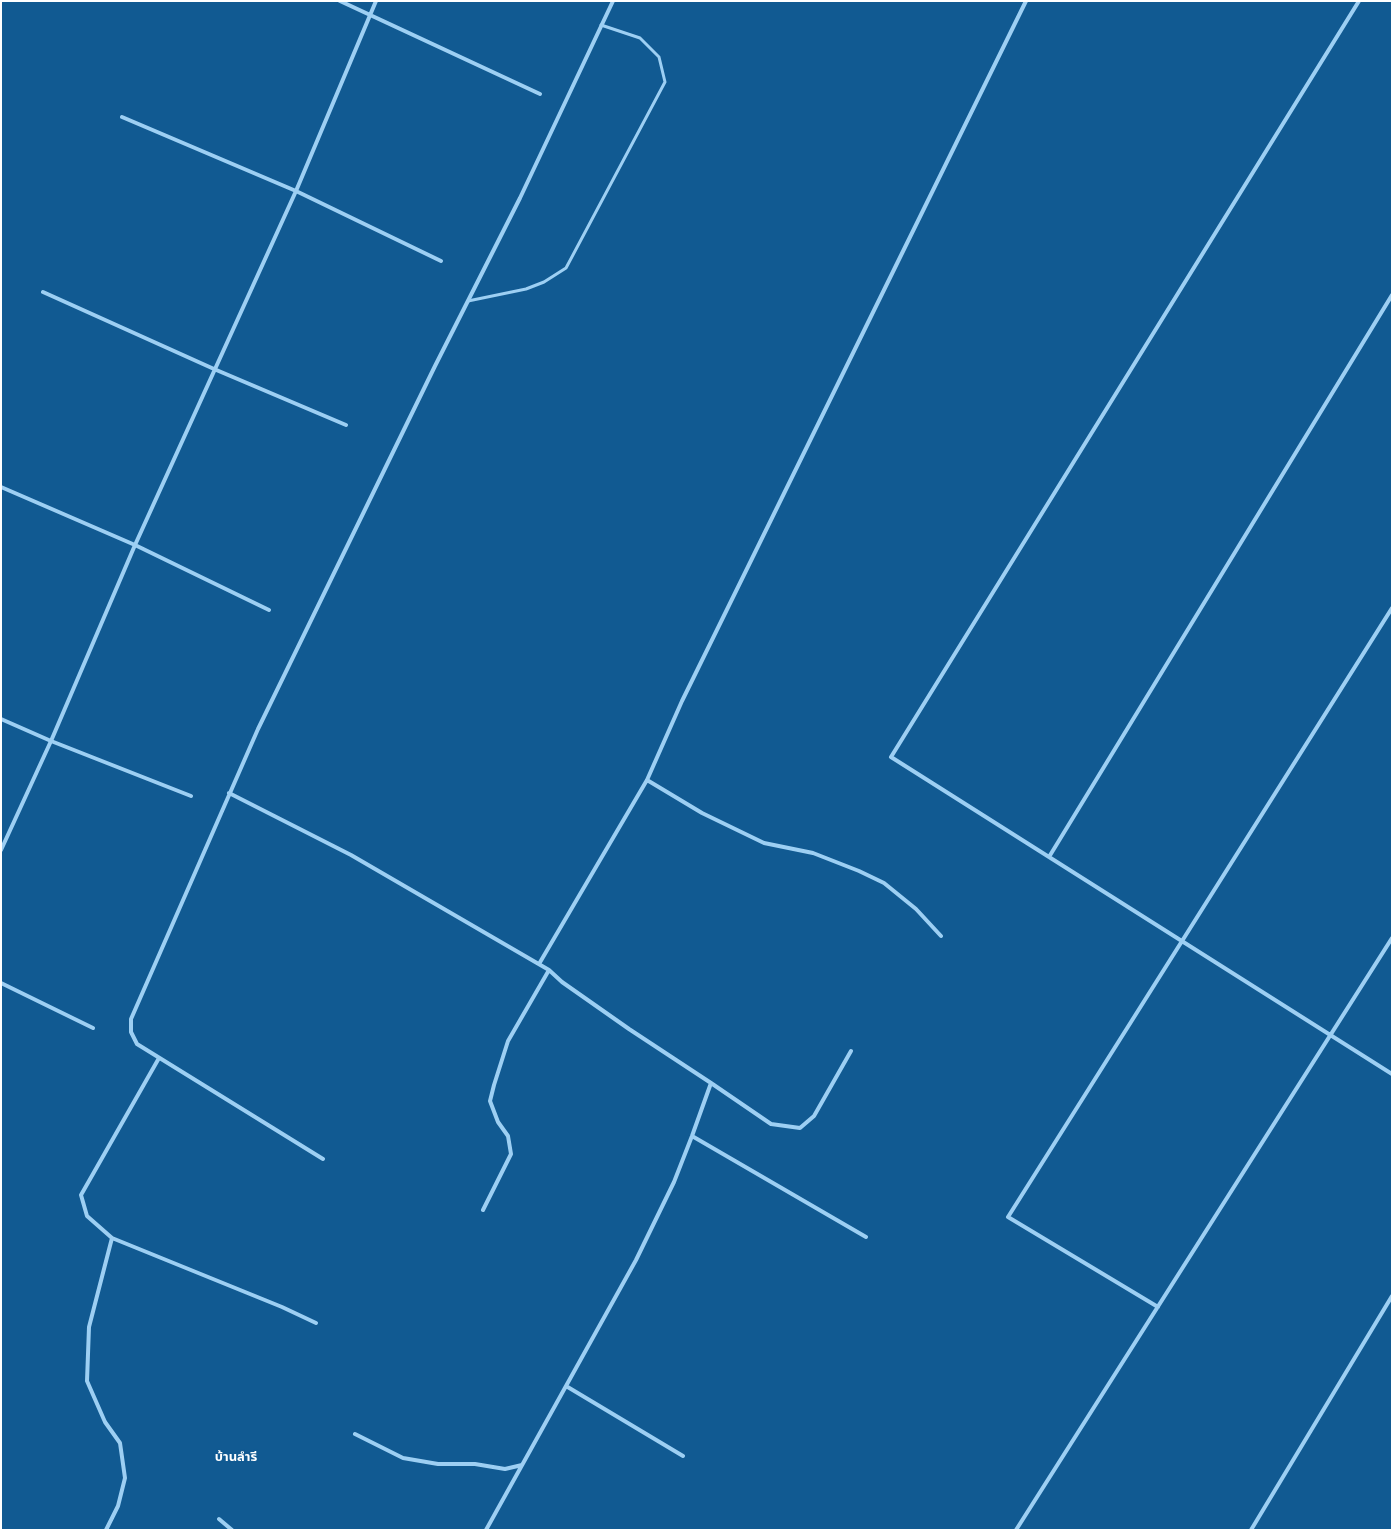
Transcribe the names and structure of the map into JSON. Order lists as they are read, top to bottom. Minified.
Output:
{"districts":["บ้านลำรี"]}
